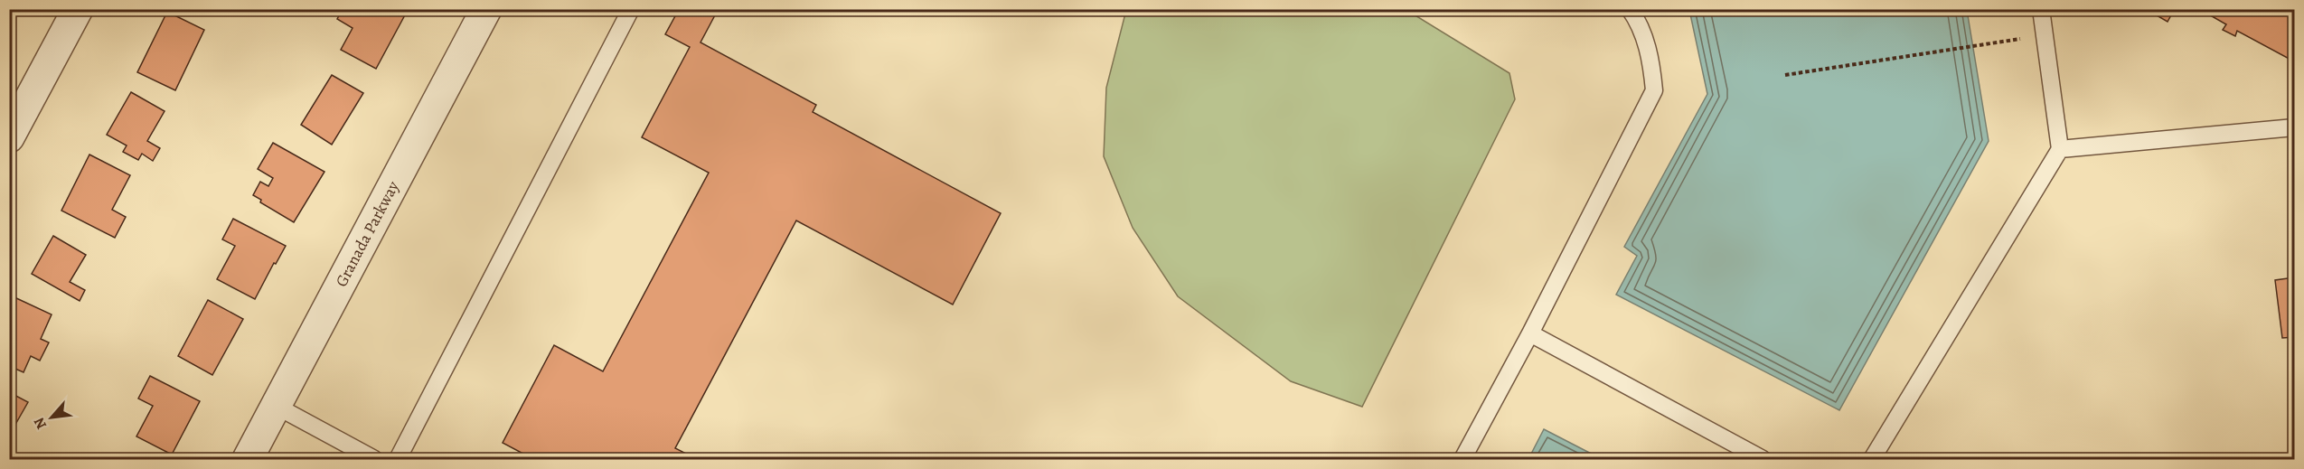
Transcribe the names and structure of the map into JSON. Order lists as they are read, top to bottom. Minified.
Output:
{"streets":{"street":["Granada Parkway"]},"north":"bottom left"}
